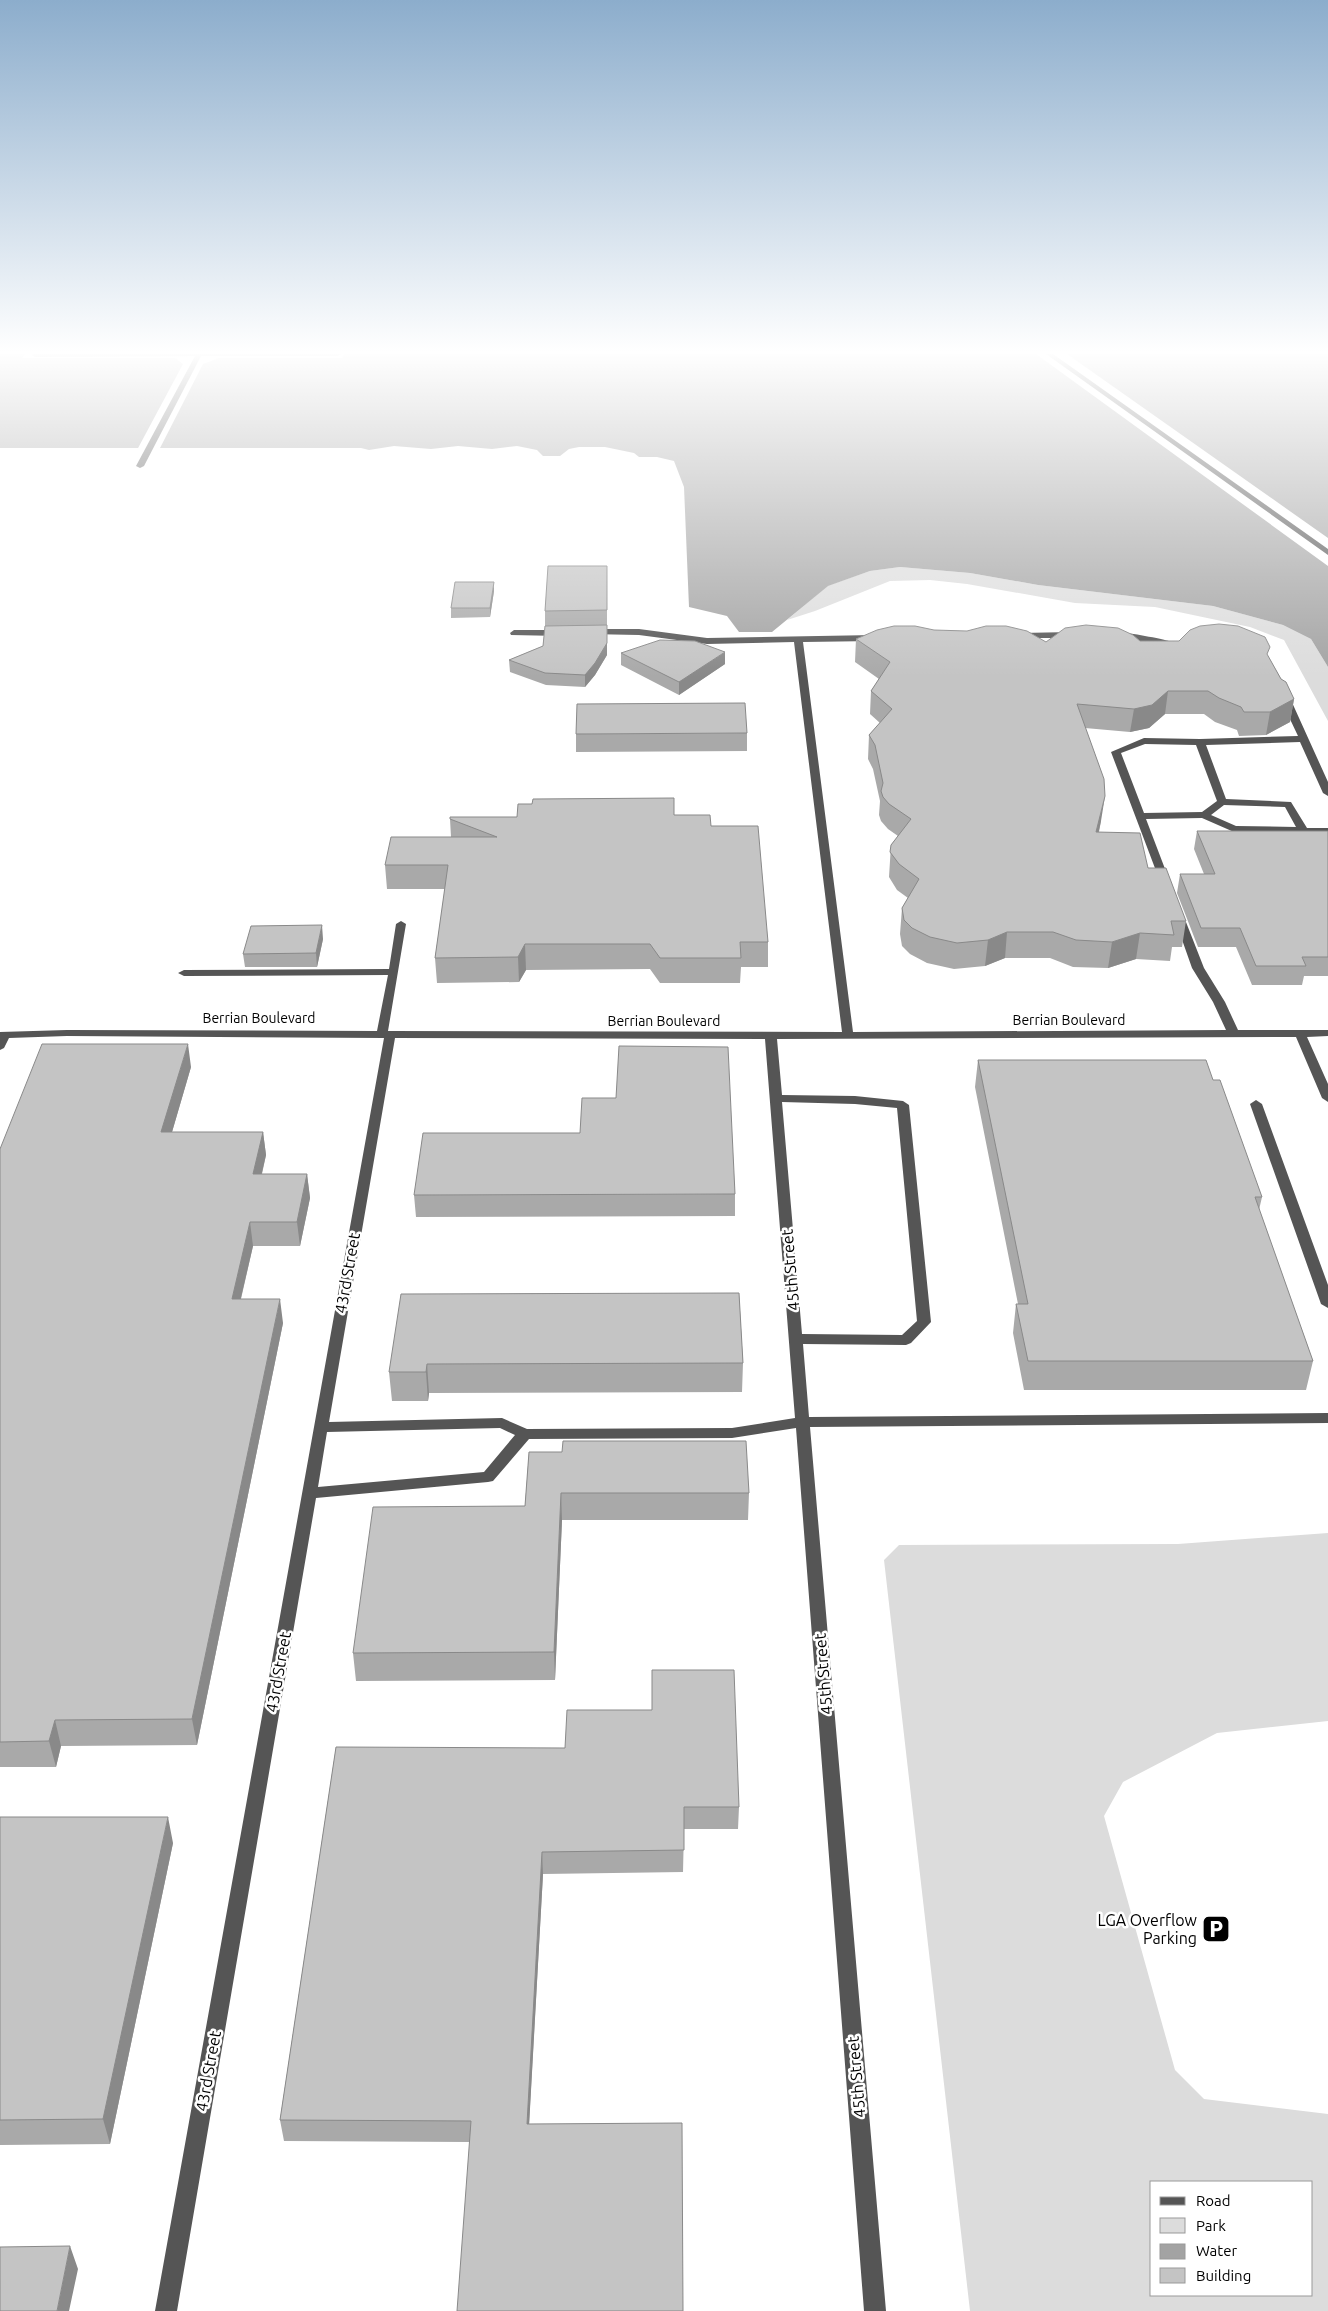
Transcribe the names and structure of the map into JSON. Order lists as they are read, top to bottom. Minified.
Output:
{"streets":{"street":["Berrian Boulevard","45th Street","43rd Street"]},"crossings":[["Berrian Boulevard","45th Street"],["Berrian Boulevard","43rd Street"]],"places":{"parking":["LGA Overflow Parking"]},"legend":["Road","Park","Water","Building"]}
